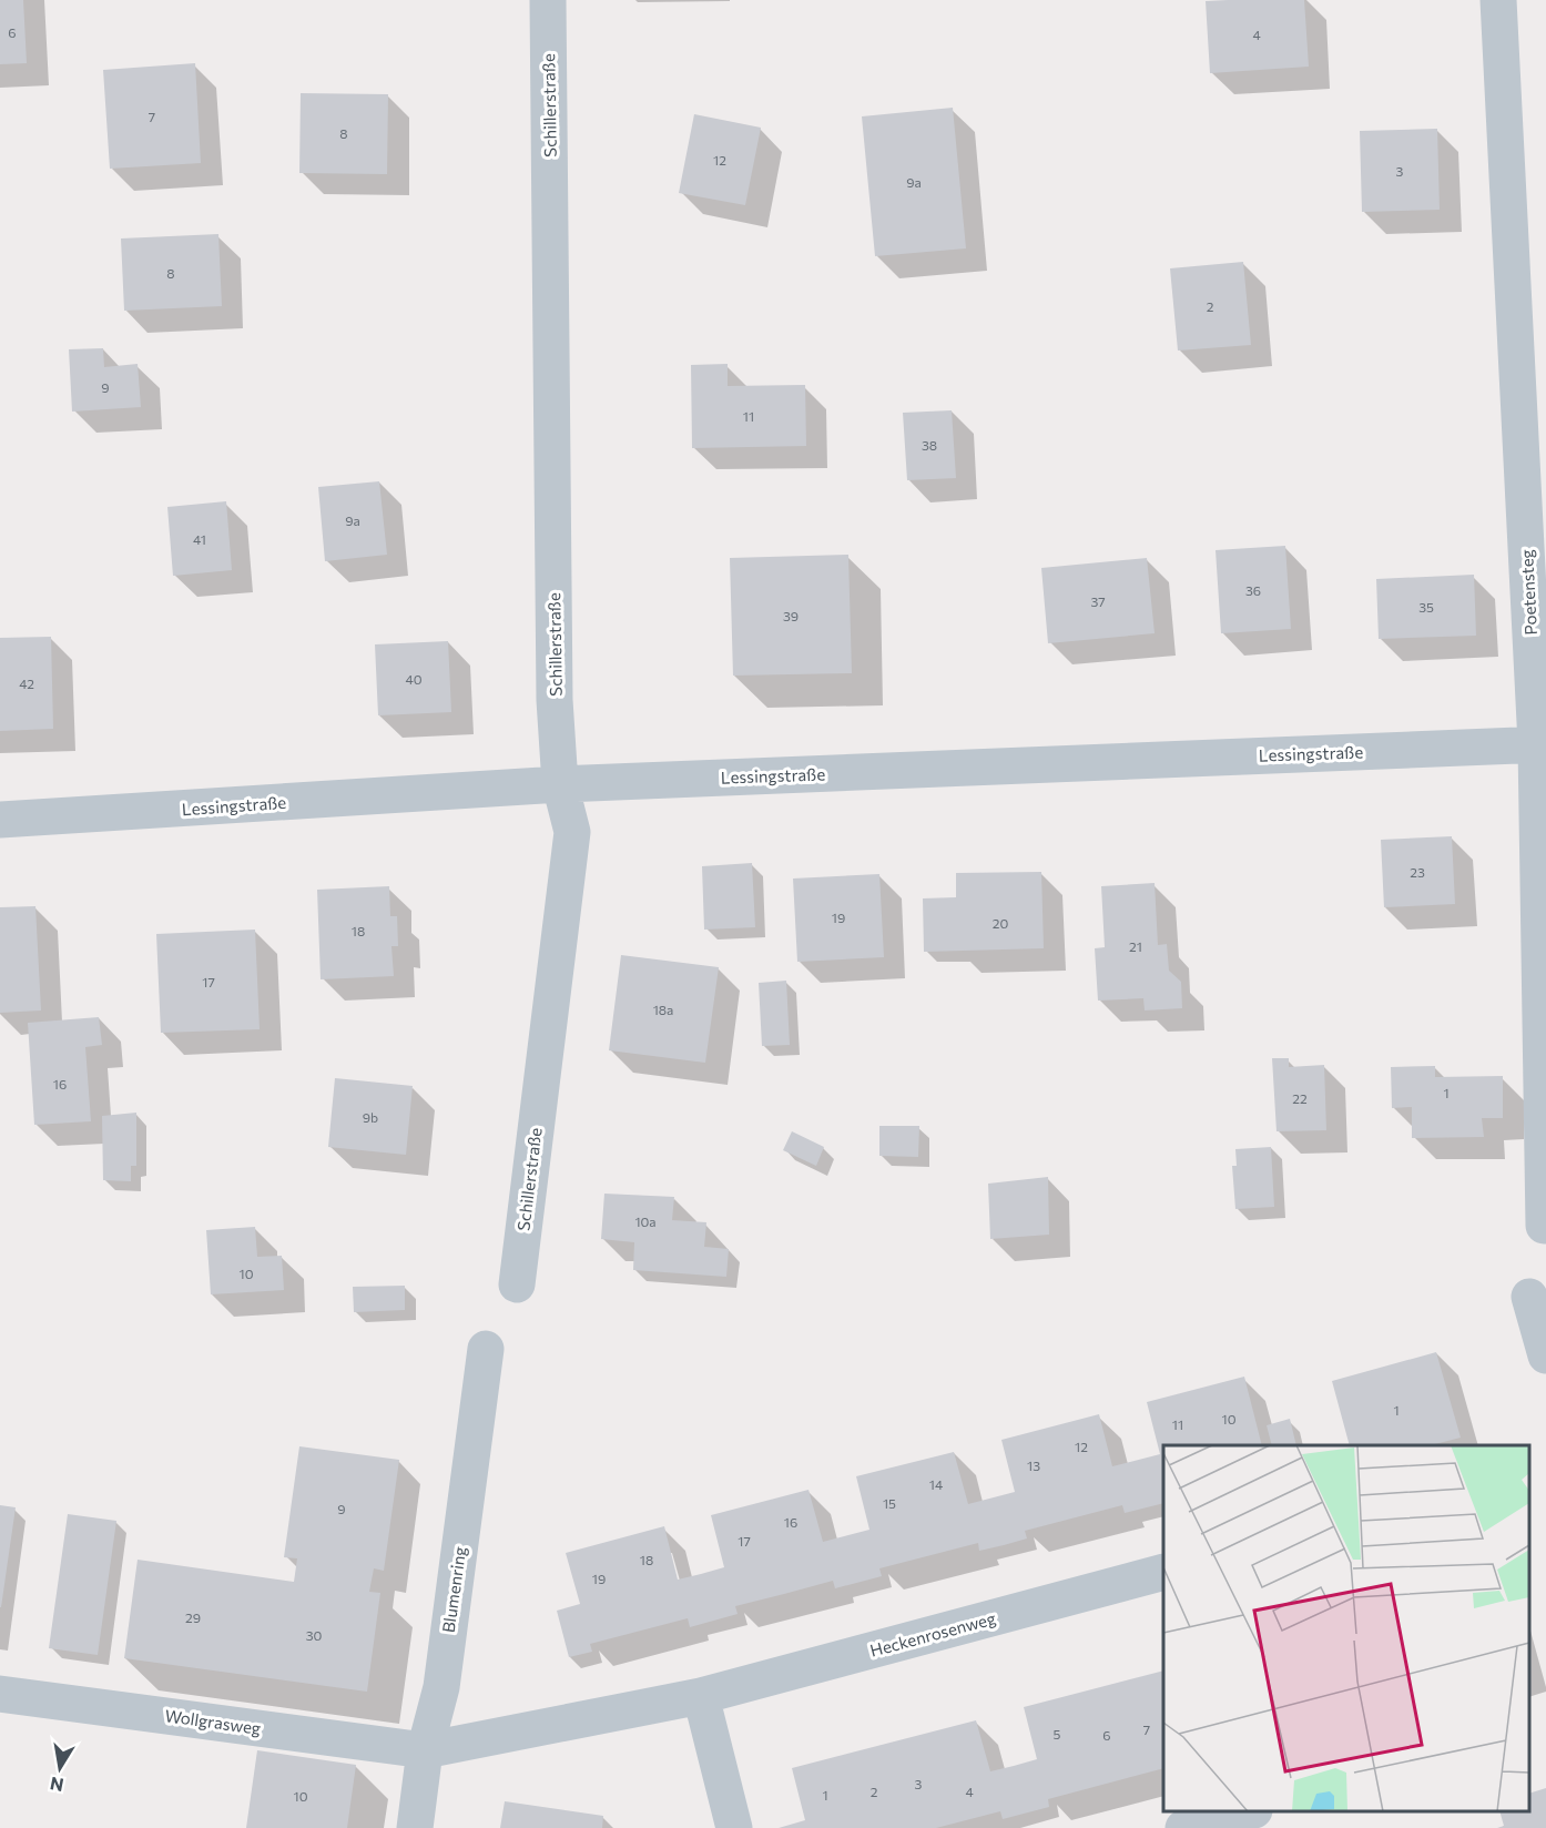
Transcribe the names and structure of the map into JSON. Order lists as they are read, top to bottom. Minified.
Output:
{"streets":{"street":["Schillerstraße","Poetensteg","Lessingstraße","Blumenring","Heckenrosenweg","Wollgrasweg"]},"crossings":[["Schillerstraße","Lessingstraße"],["Poetensteg","Lessingstraße"],["Blumenring","Heckenrosenweg"],["Blumenring","Wollgrasweg"],["Heckenrosenweg","Wollgrasweg"]],"house_numbers":["6","4","7","8","12","3","9a","8","2","9","11","38","9a","41","36","37","35","39","40","42","23","19","20","18","21","17","18a","16","1","22","9b","10a","10","1","10","11","12","13","14","15","9","16","17","18","19","29","30","7","5","6","3","2","4","1","10"],"north":"bottom"}
